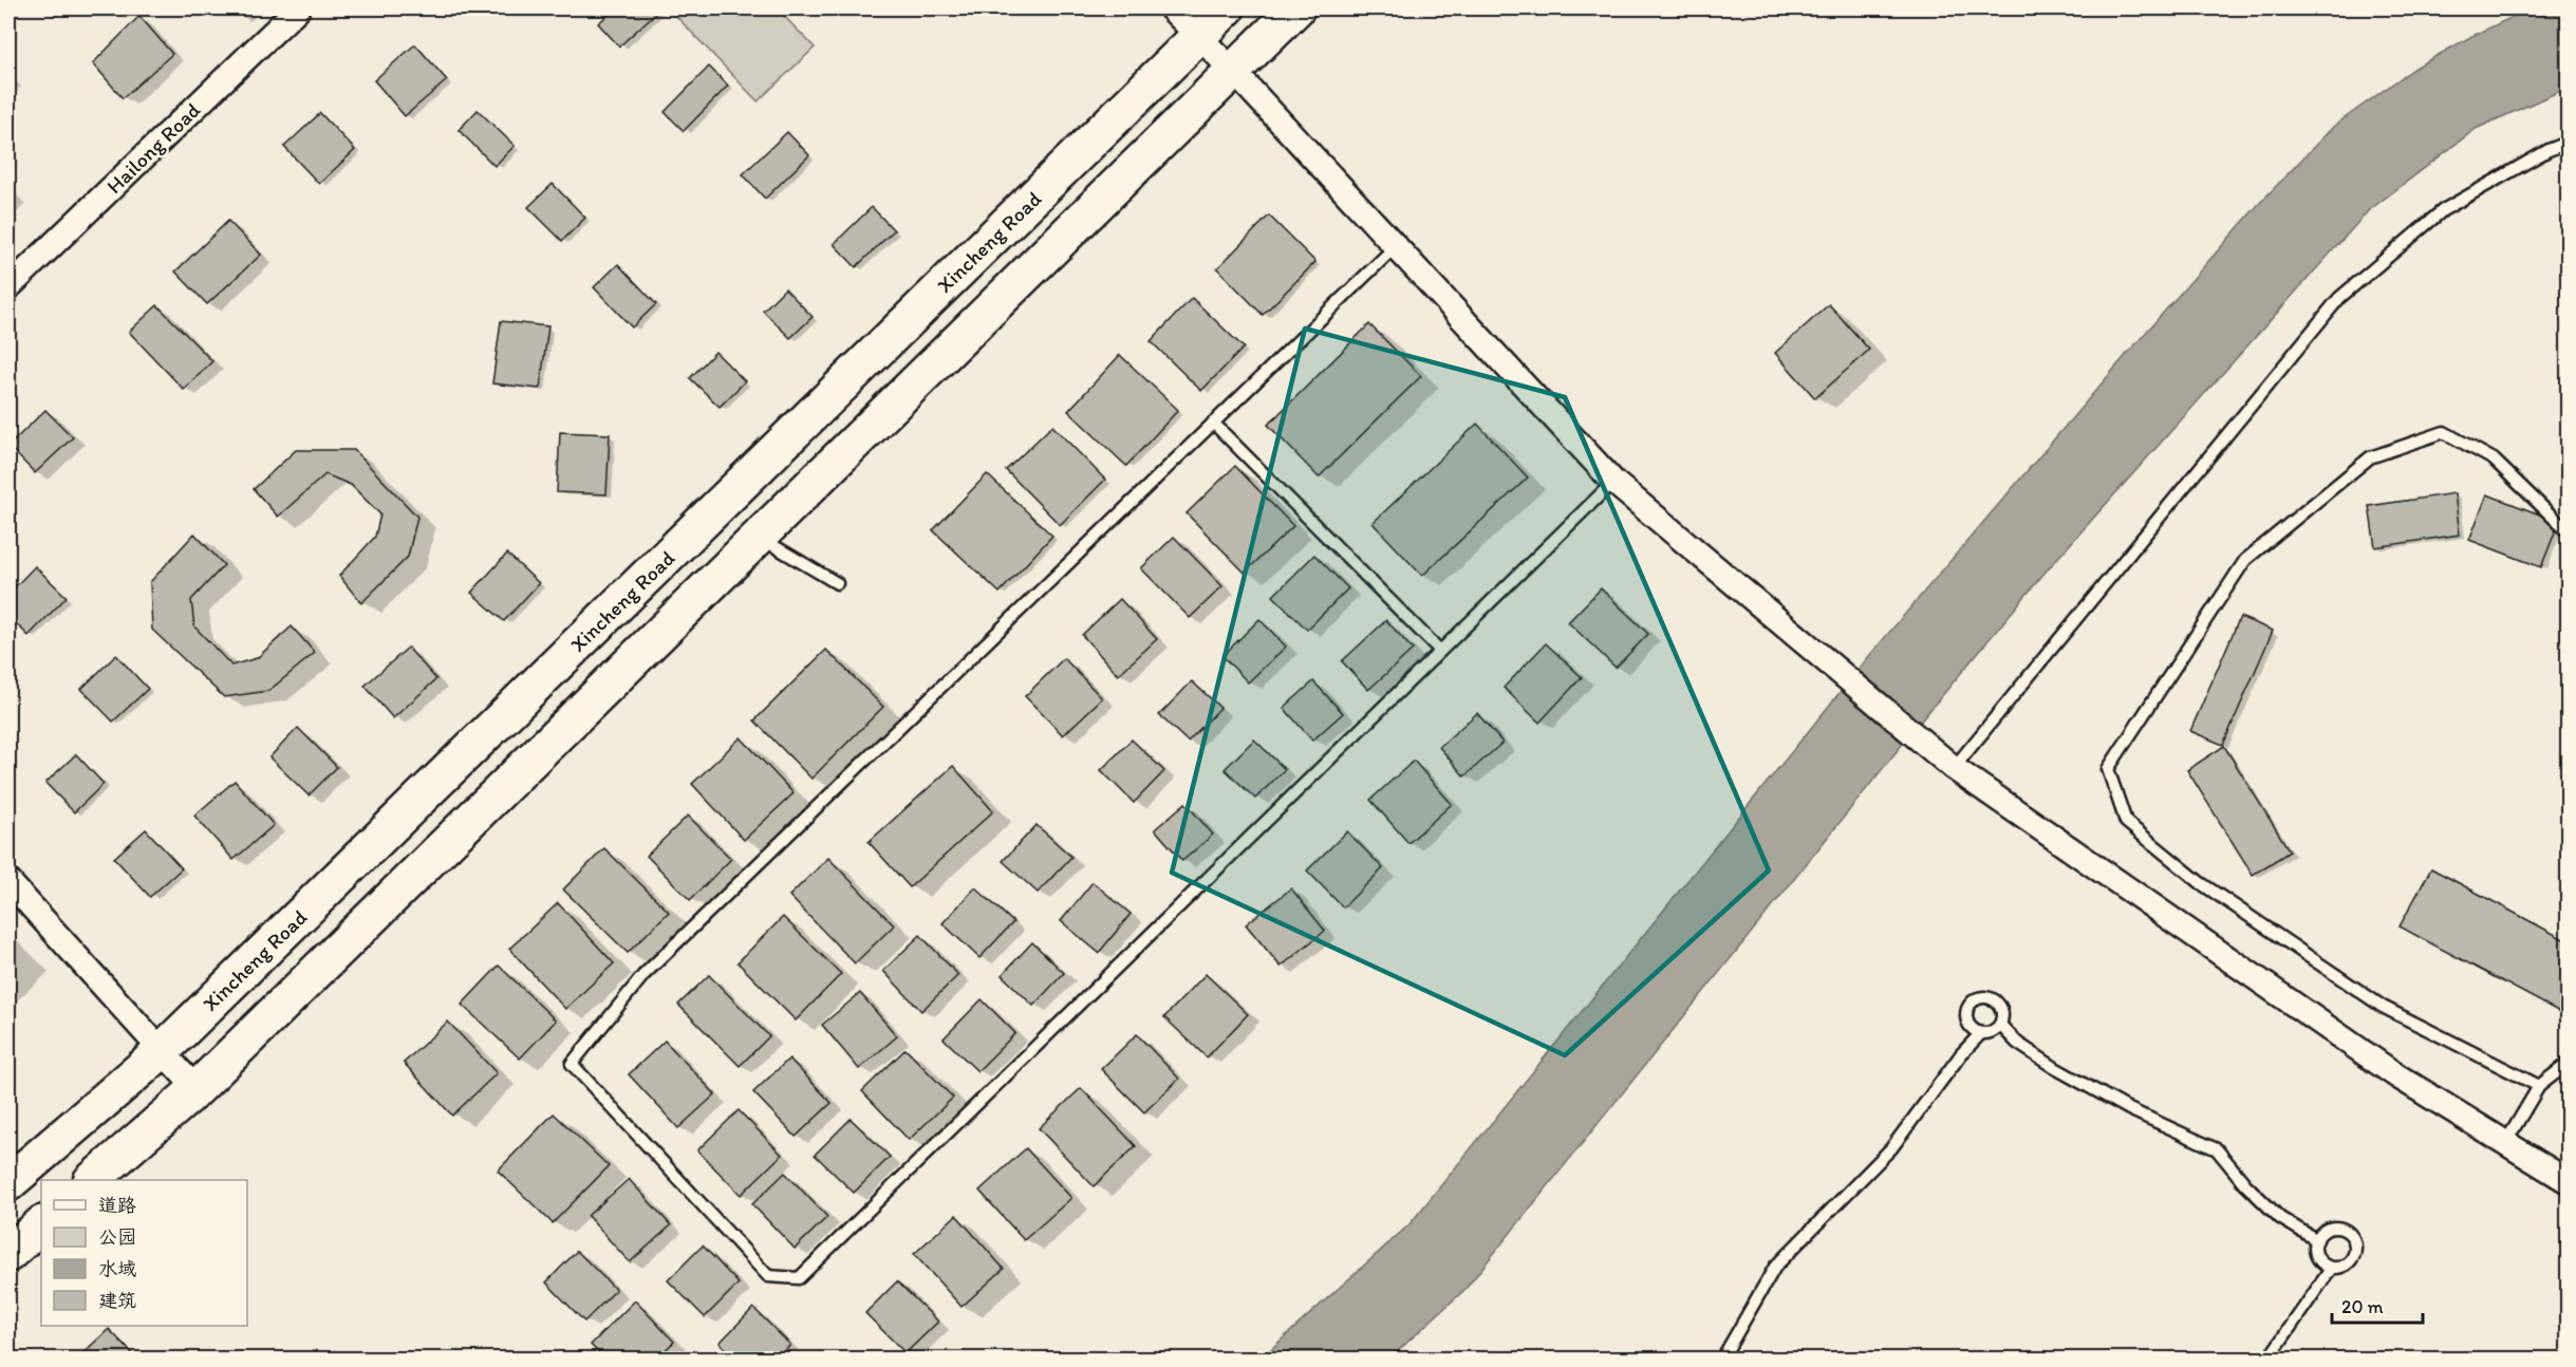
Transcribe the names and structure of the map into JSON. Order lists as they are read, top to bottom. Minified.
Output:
{"streets":{"main road":["Xincheng Road"],"street":["Hailong Road"]},"legend":["道路","公园","水域","建筑"],"scale_bar":"20 m"}
